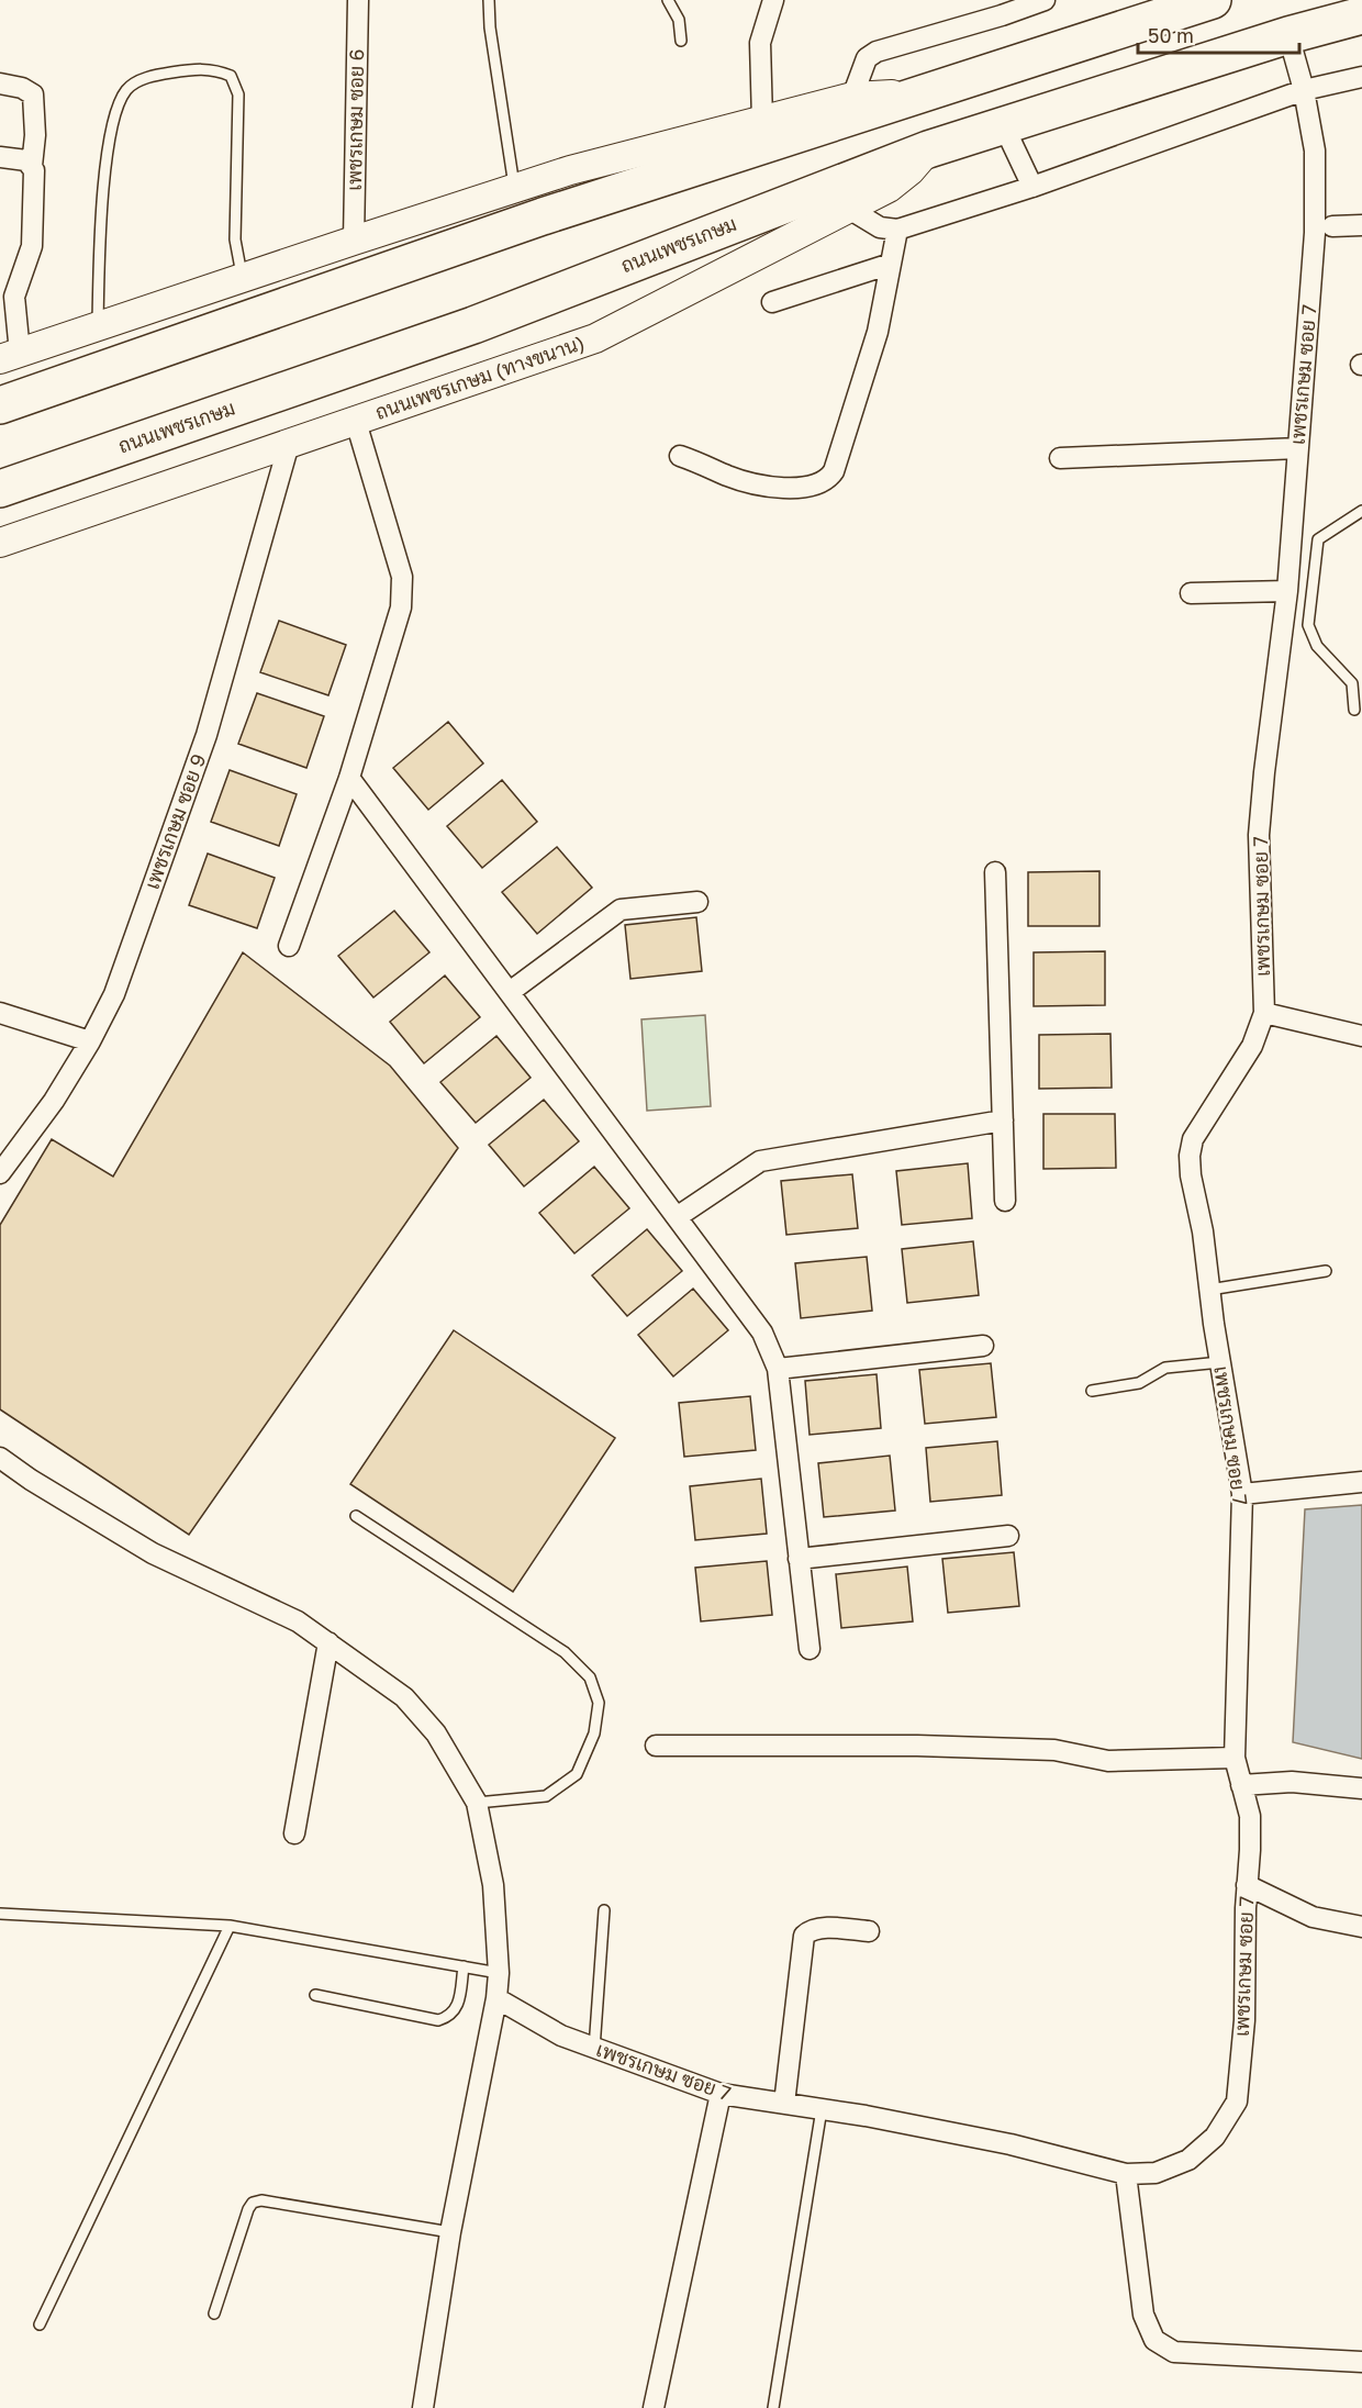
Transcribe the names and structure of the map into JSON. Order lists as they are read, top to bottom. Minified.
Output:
{"streets":{"highway":["ถนนเพชรเกษม"],"main road":["ถนนเพชรเกษม (ทางขนาน)"],"street":["เพชรเกษม ซอย 6","เพชรเกษม ซอย 7","เพชรเกษม ซอย 9"]},"crossings":[["ถนนเพชรเกษม","เพชรเกษม ซอย 7"],["ถนนเพชรเกษม","ถนนเพชรเกษม (ทางขนาน)"],["ถนนเพชรเกษม (ทางขนาน)","เพชรเกษม ซอย 9"]],"scale_bar":"50 m"}
